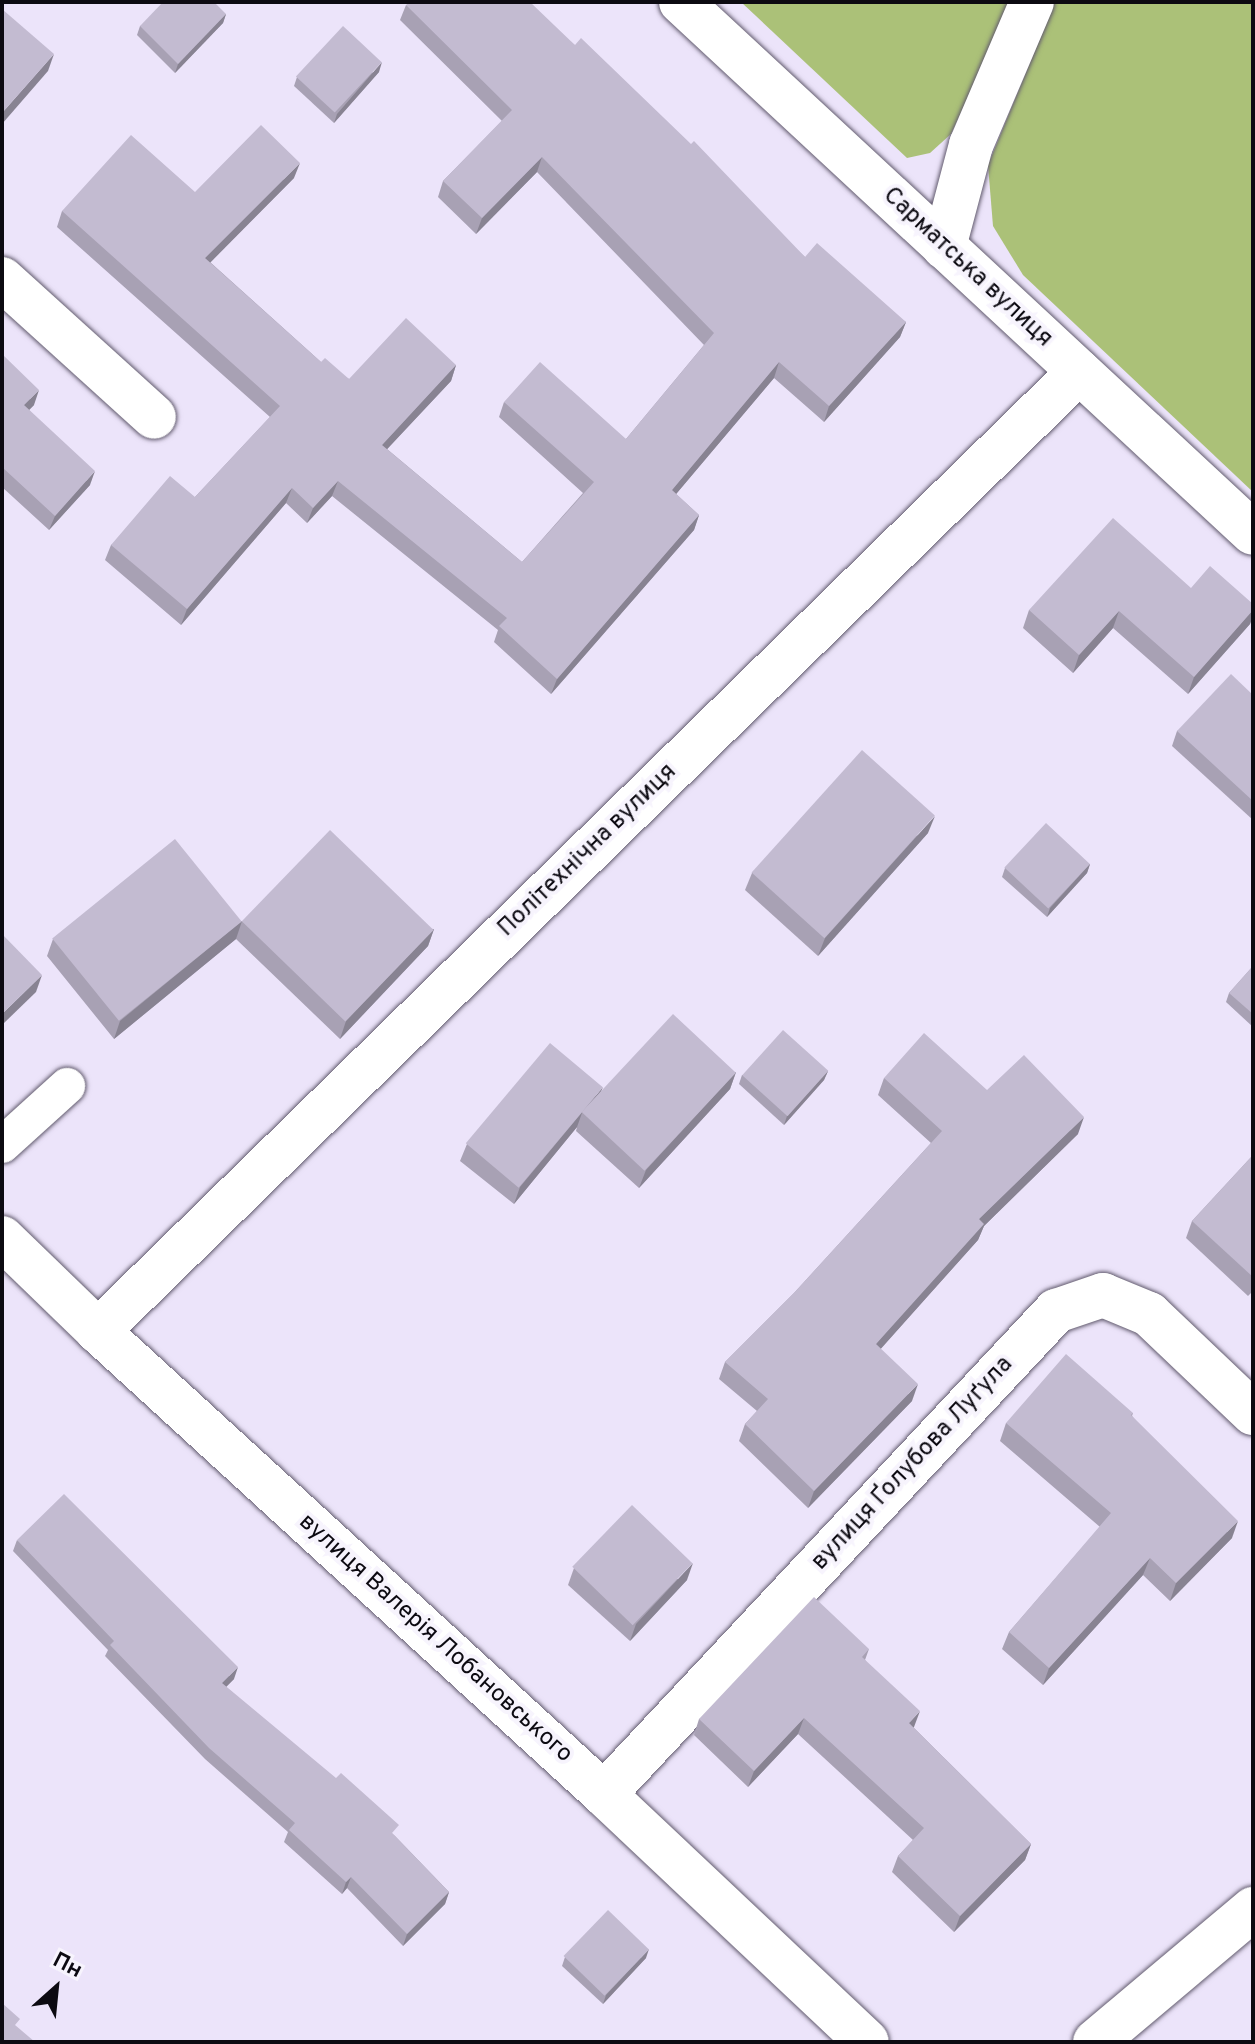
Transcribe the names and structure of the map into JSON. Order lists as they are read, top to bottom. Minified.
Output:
{"streets":{"street":["Сарматська вулиця","Політехнічна вулиця","вулиця Ґолубова Луґула","вулиця Валерія Лобановського"]},"crossings":[["Сарматська вулиця","Політехнічна вулиця"],["Політехнічна вулиця","вулиця Валерія Лобановського"],["вулиця Ґолубова Луґула","вулиця Валерія Лобановського"]],"north":"top right"}
